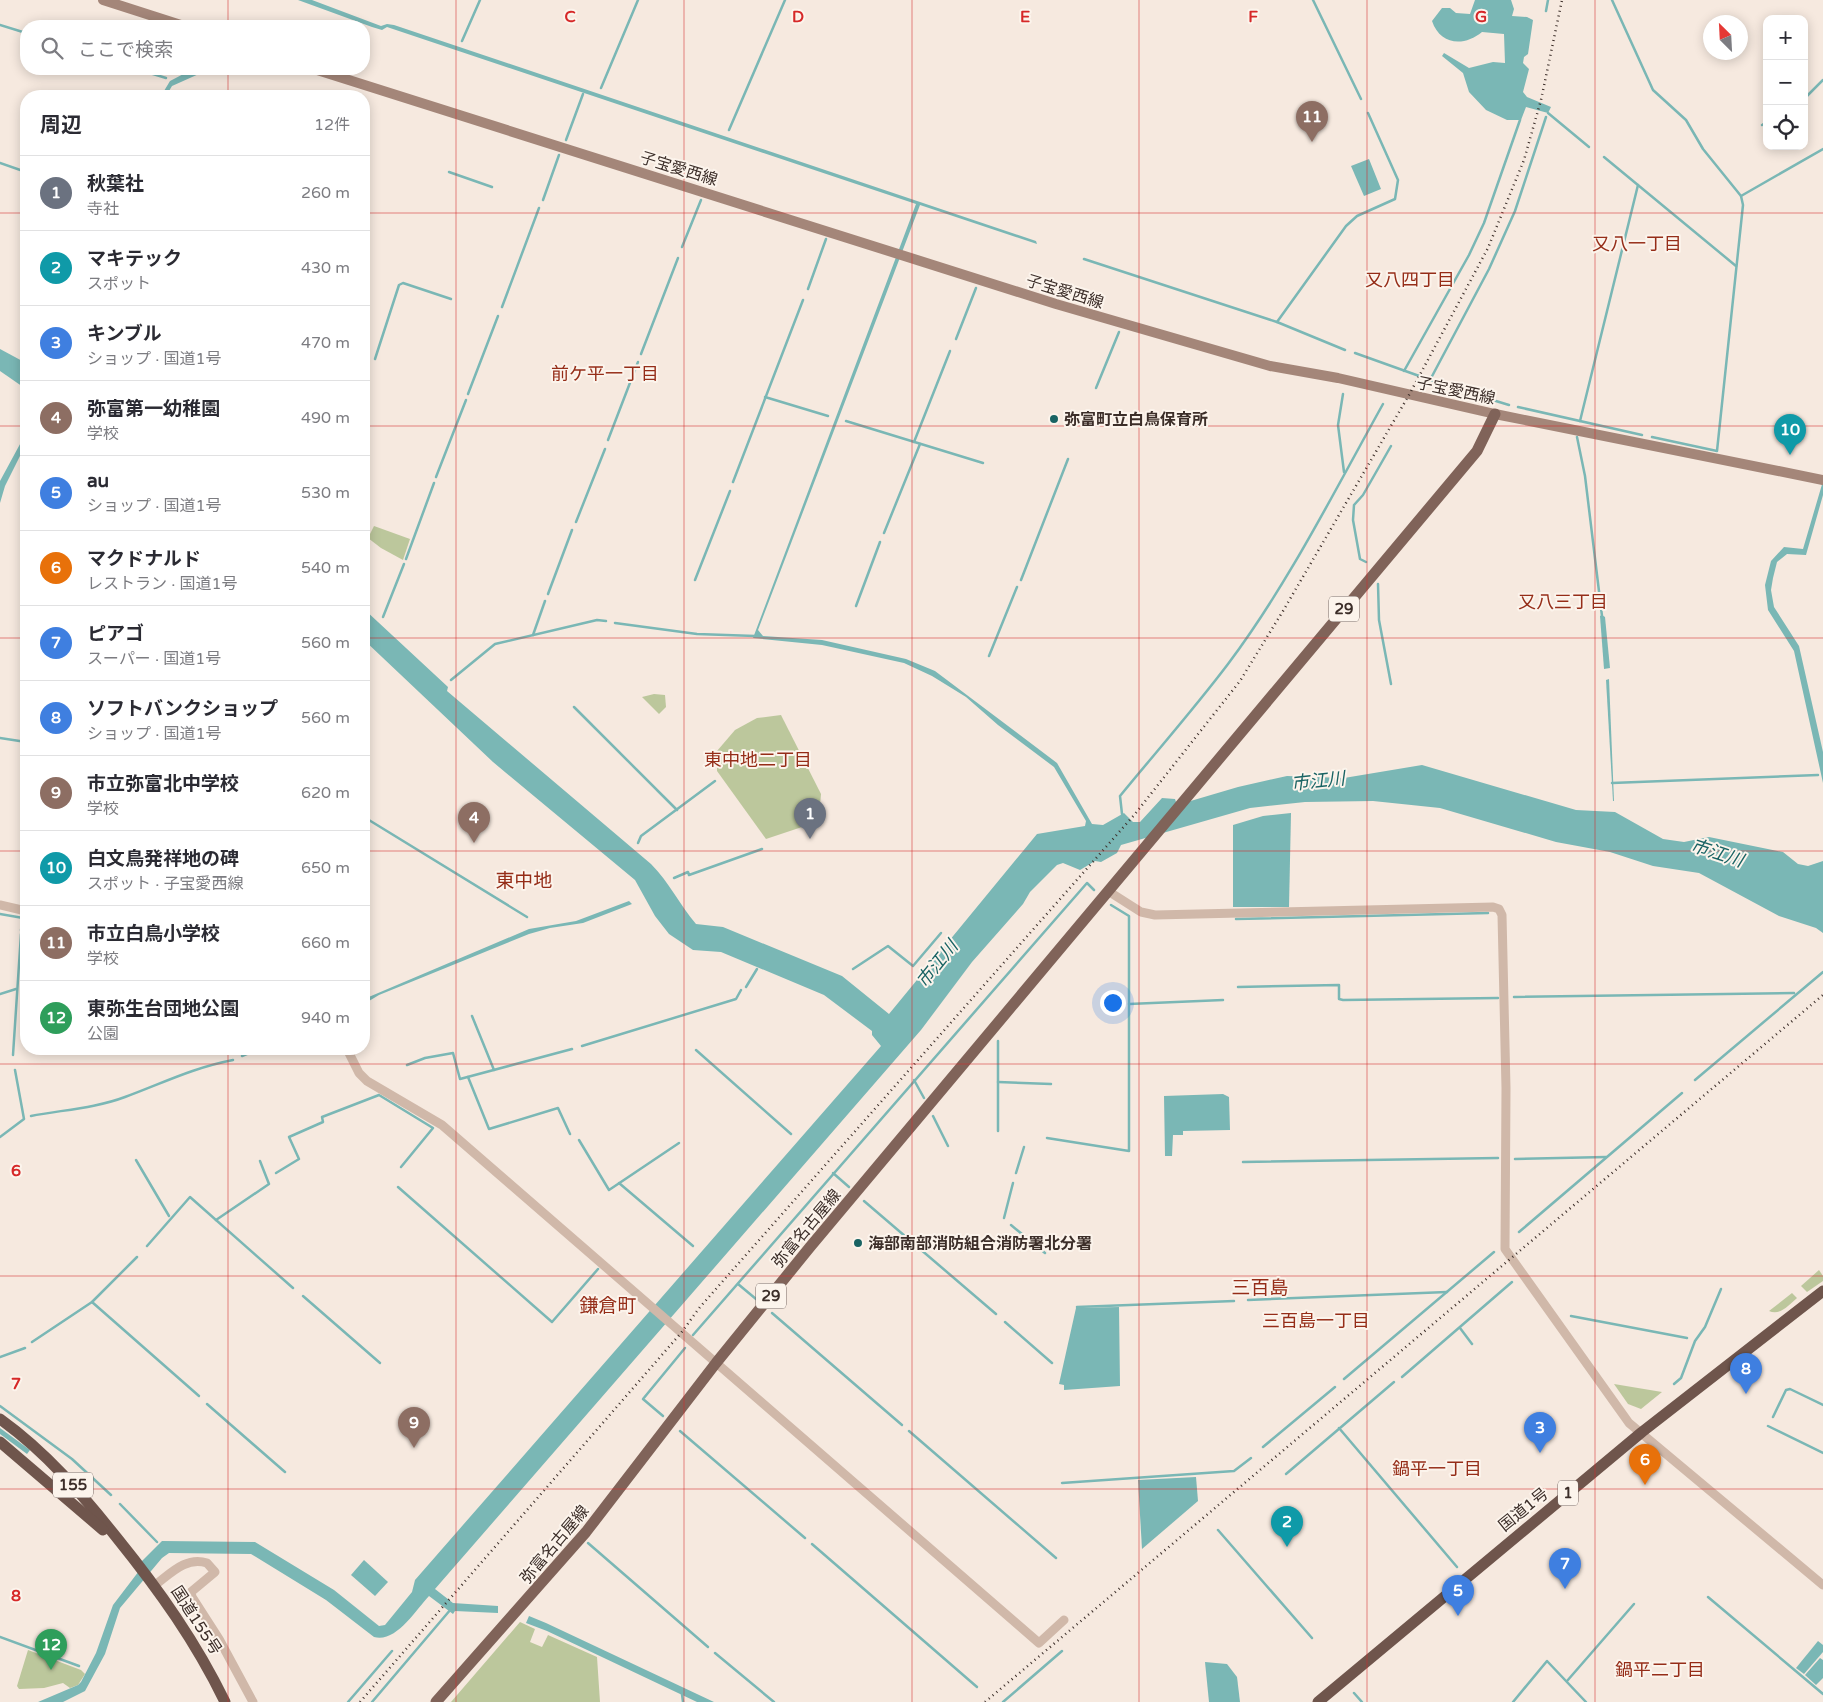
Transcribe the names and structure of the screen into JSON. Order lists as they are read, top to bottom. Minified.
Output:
{"streets":{"highway":["155","1","国道1号","国道155号"],"main road":["子宝愛西線","29","弥富名古屋線"]},"crossings":[["子宝愛西線","29"],["29","弥富名古屋線"]],"districts":["又八一丁目","又八四丁目","前ケ平一丁目","又八三丁目","東中地二丁目","東中地","三百島","鎌倉町","三百島一丁目","鍋平一丁目","鍋平二丁目"],"water":["市江川"],"places":["弥富町立白鳥保育所","海部南部消防組合消防署北分署"],"north":"top left","page":{"map_buttons":["+","−"],"search":"ここで検索","heading":["周辺","12件"],"pins":["11","10","1","4","8","9","3","6","2","7","5","12"],"list":[{"mark":"1","name":"秋葉社","note":"寺社","value":"260 m"},{"mark":"2","name":"マキテック","note":"スポット","value":"430 m"},{"mark":"3","name":"キンブル","note":"ショップ · 国道1号","value":"470 m"},{"mark":"4","name":"弥富第一幼稚園","note":"学校","value":"490 m"},{"mark":"5","name":"au","note":"ショップ · 国道1号","value":"530 m"},{"mark":"6","name":"マクドナルド","note":"レストラン · 国道1号","value":"540 m"},{"mark":"7","name":"ピアゴ","note":"スーパー · 国道1号","value":"560 m"},{"mark":"8","name":"ソフトバンクショップ","note":"ショップ · 国道1号","value":"560 m"},{"mark":"9","name":"市立弥富北中学校","note":"学校","value":"620 m"},{"mark":"10","name":"白文鳥発祥地の碑","note":"スポット · 子宝愛西線","value":"650 m"},{"mark":"11","name":"市立白鳥小学校","note":"学校","value":"660 m"},{"mark":"12","name":"東弥生台団地公園","note":"公園","value":"940 m"}]},"grid":{"columns":["C","D","E","F","G"],"rows":["6","7","8"]}}
